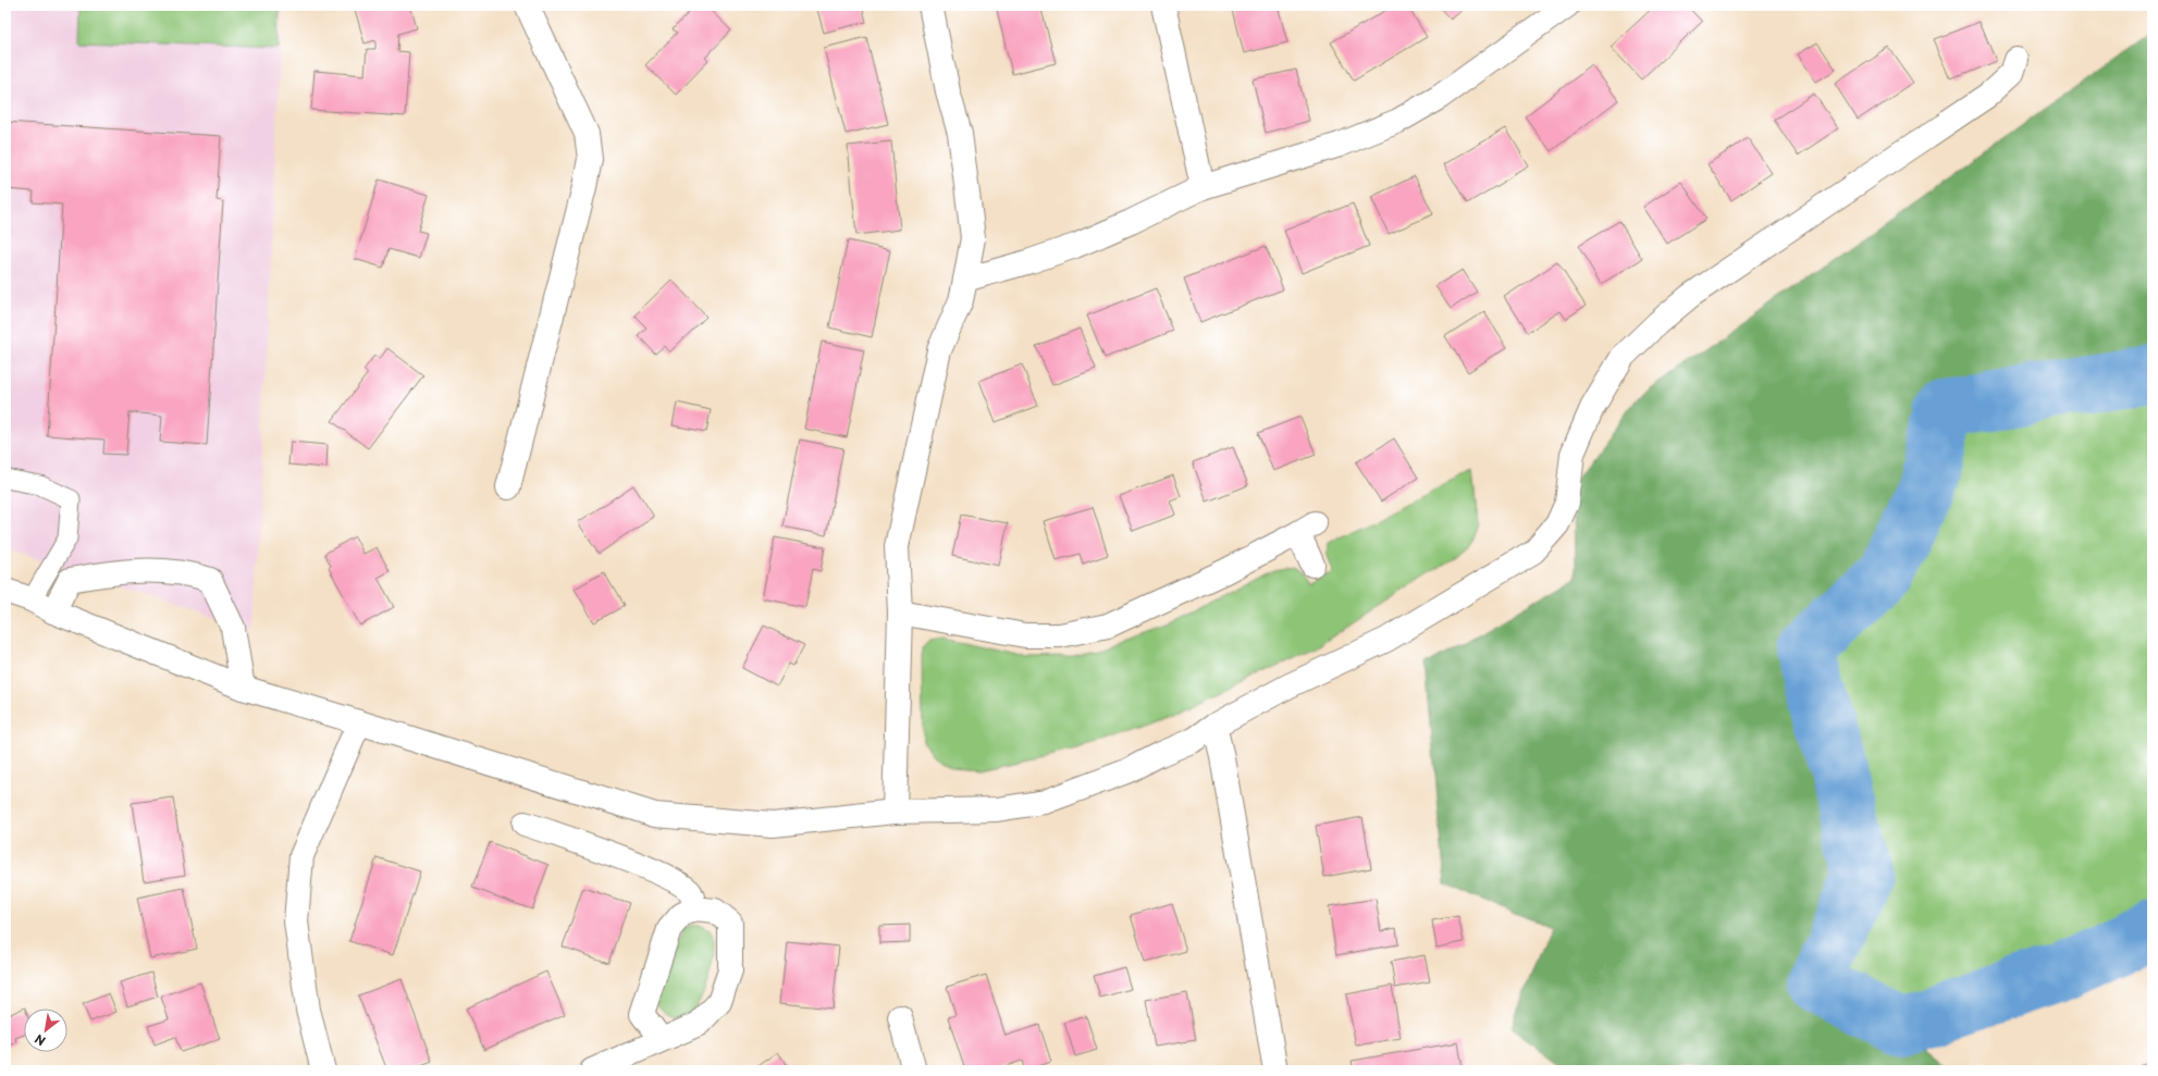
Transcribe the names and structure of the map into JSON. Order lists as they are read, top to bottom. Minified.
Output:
{"north":"bottom left"}
